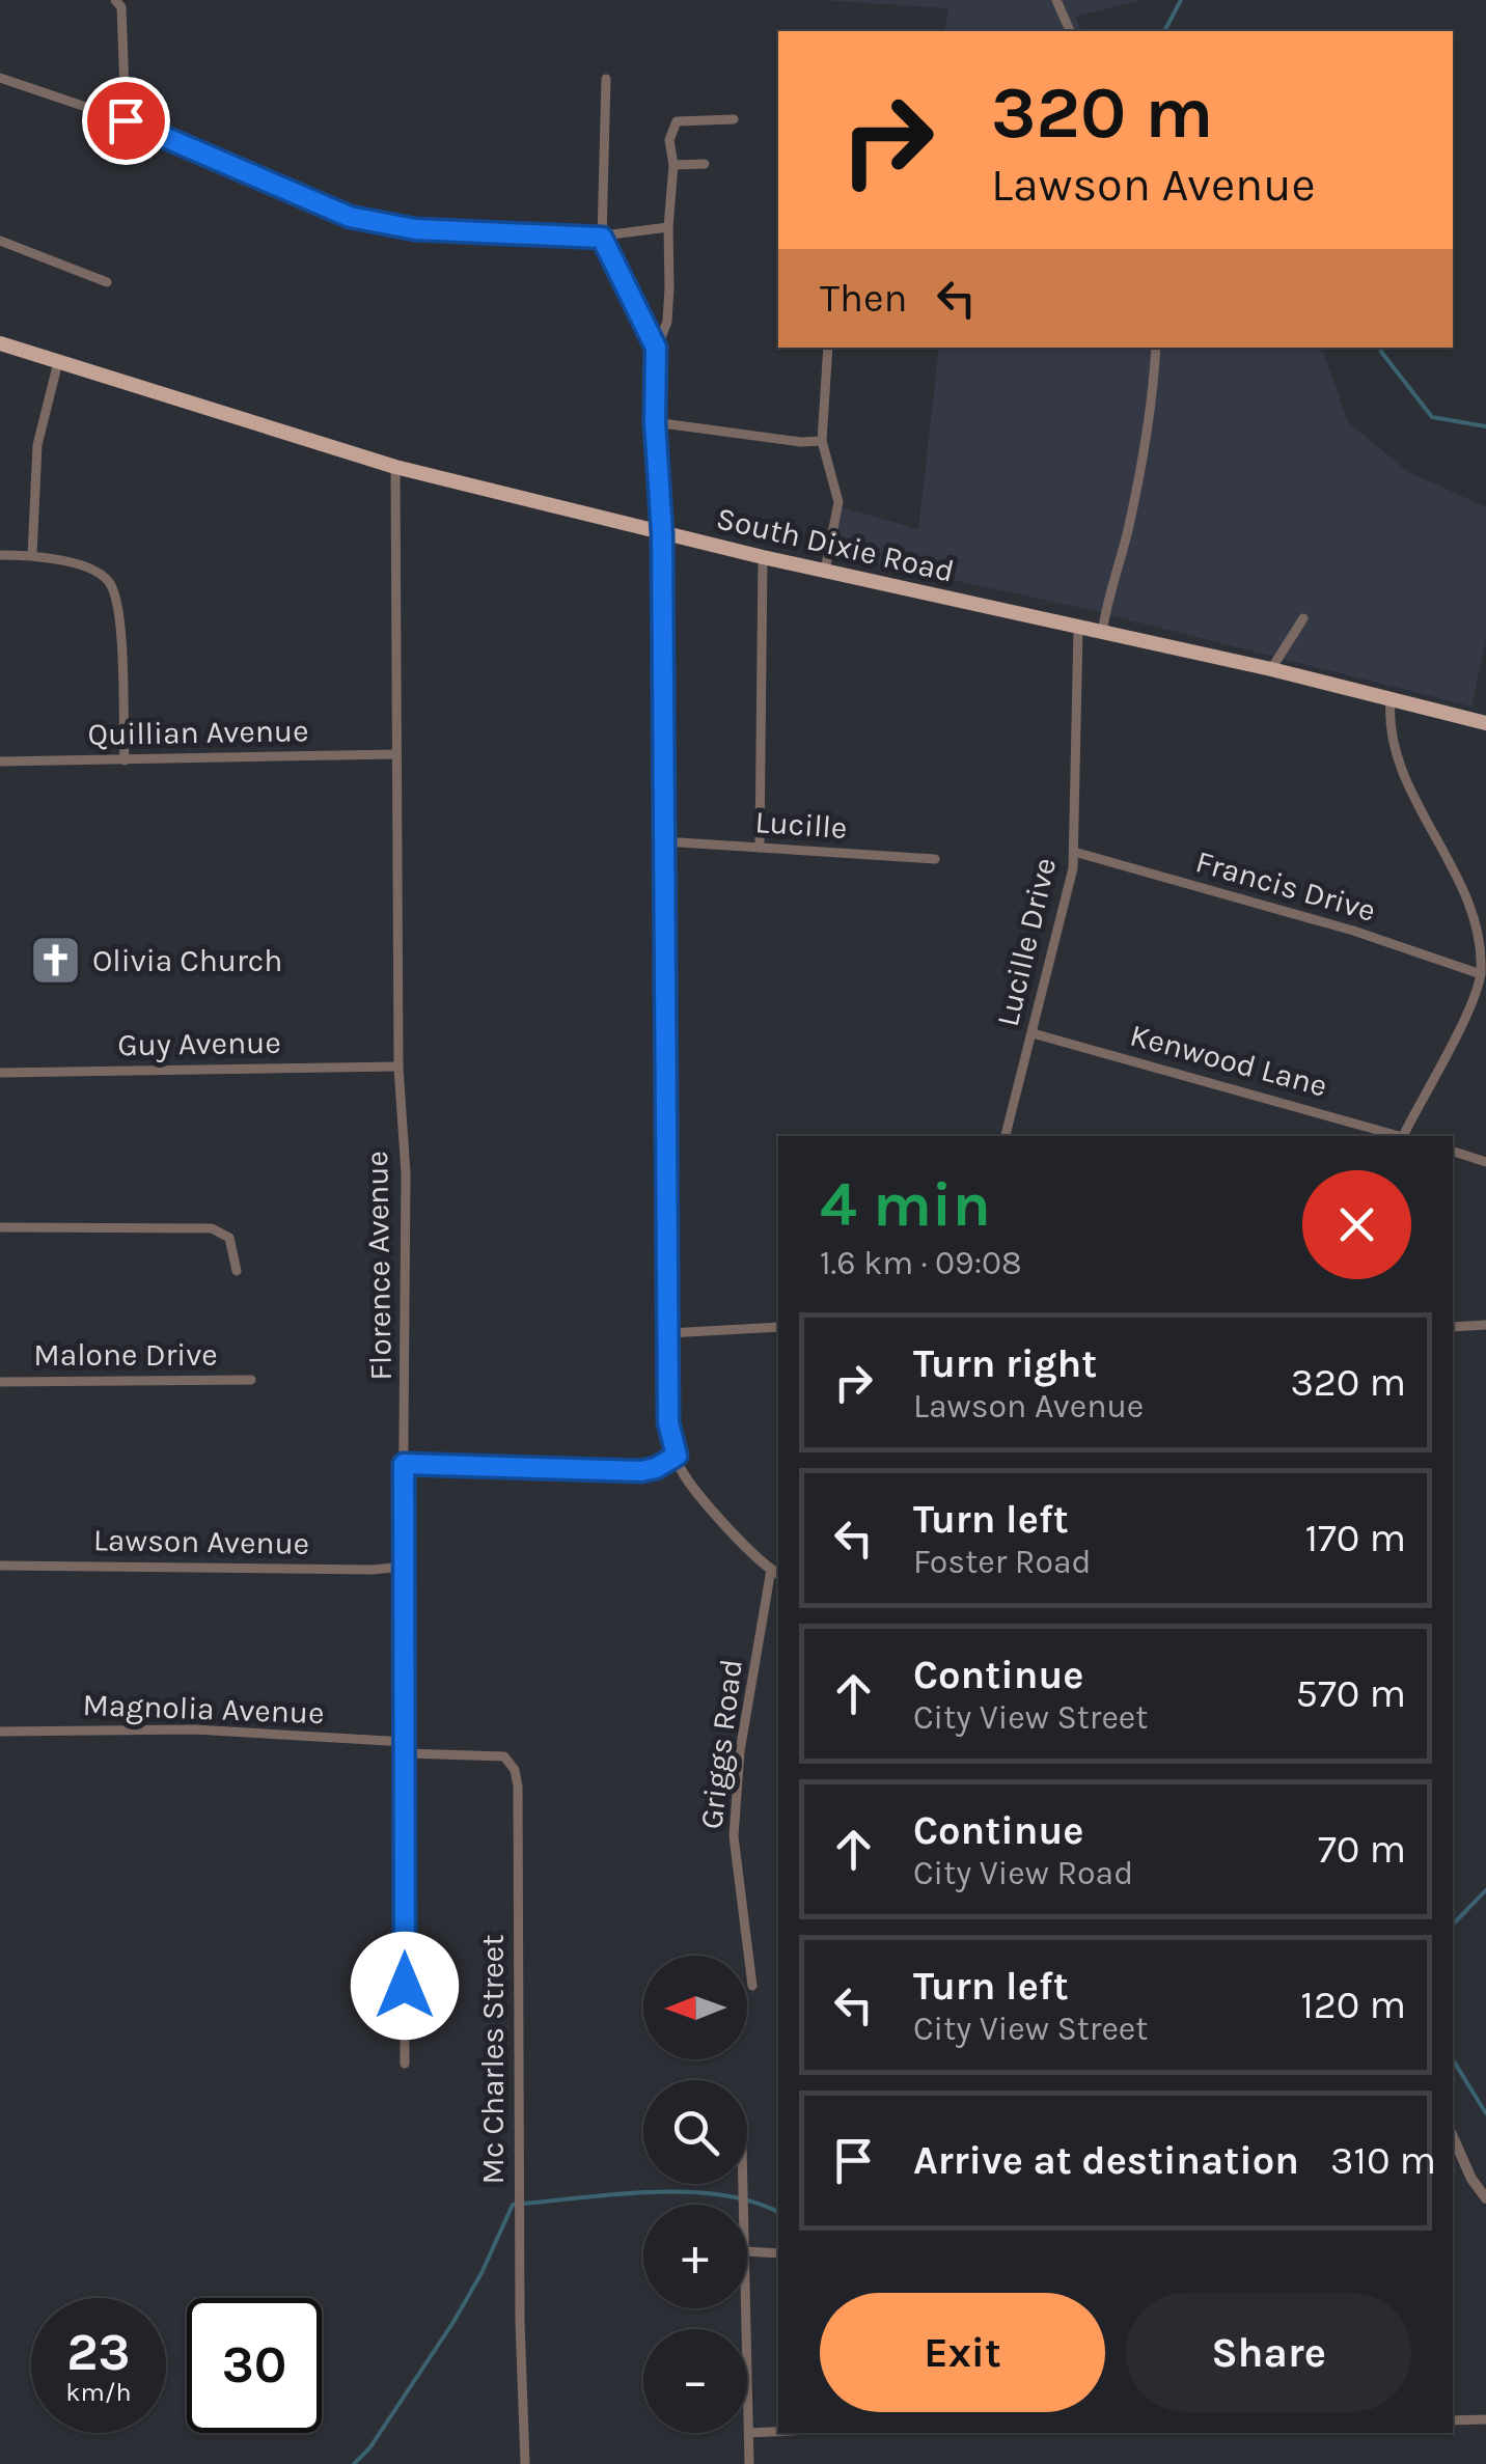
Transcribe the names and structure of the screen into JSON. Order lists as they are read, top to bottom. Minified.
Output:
{"streets":{"main road":["South Dixie Road"],"street":["Quillian Avenue","Lucille","Francis Drive","Lucille Drive","Guy Avenue","Kenwood Lane","Florence Avenue","Malone Drive","Lawson Avenue","Magnolia Avenue","Griggs Road","Mc Charles Street"]},"crossings":[["South Dixie Road","Lucille Drive"],["South Dixie Road","Florence Avenue"],["Quillian Avenue","Florence Avenue"],["Francis Drive","Lucille Drive"],["Lucille Drive","Kenwood Lane"],["Guy Avenue","Florence Avenue"],["Florence Avenue","Lawson Avenue"],["Florence Avenue","Magnolia Avenue"],["Florence Avenue","Mc Charles Street"],["Magnolia Avenue","Mc Charles Street"]],"places":{"church":["Olivia Church"]},"north":"left","page":{"turn":["320 m","Lawson Avenue"],"then":"Then","heading":["4 min","1.6 km · 09:08"],"list":[{"name":"Turn right","note":"Lawson Avenue","value":"320 m"},{"name":"Turn left","note":"Foster Road","value":"170 m"},{"name":"Continue","note":"City View Street","value":"570 m"},{"name":"Continue","note":"City View Road","value":"70 m"},{"name":"Turn left","note":"City View Street","value":"120 m"},{"name":"Arrive at destination","value":"310 m"}],"map_buttons":["+","−"],"buttons":["Exit","Share"],"speed":"23 km/h","limit":"30"}}
